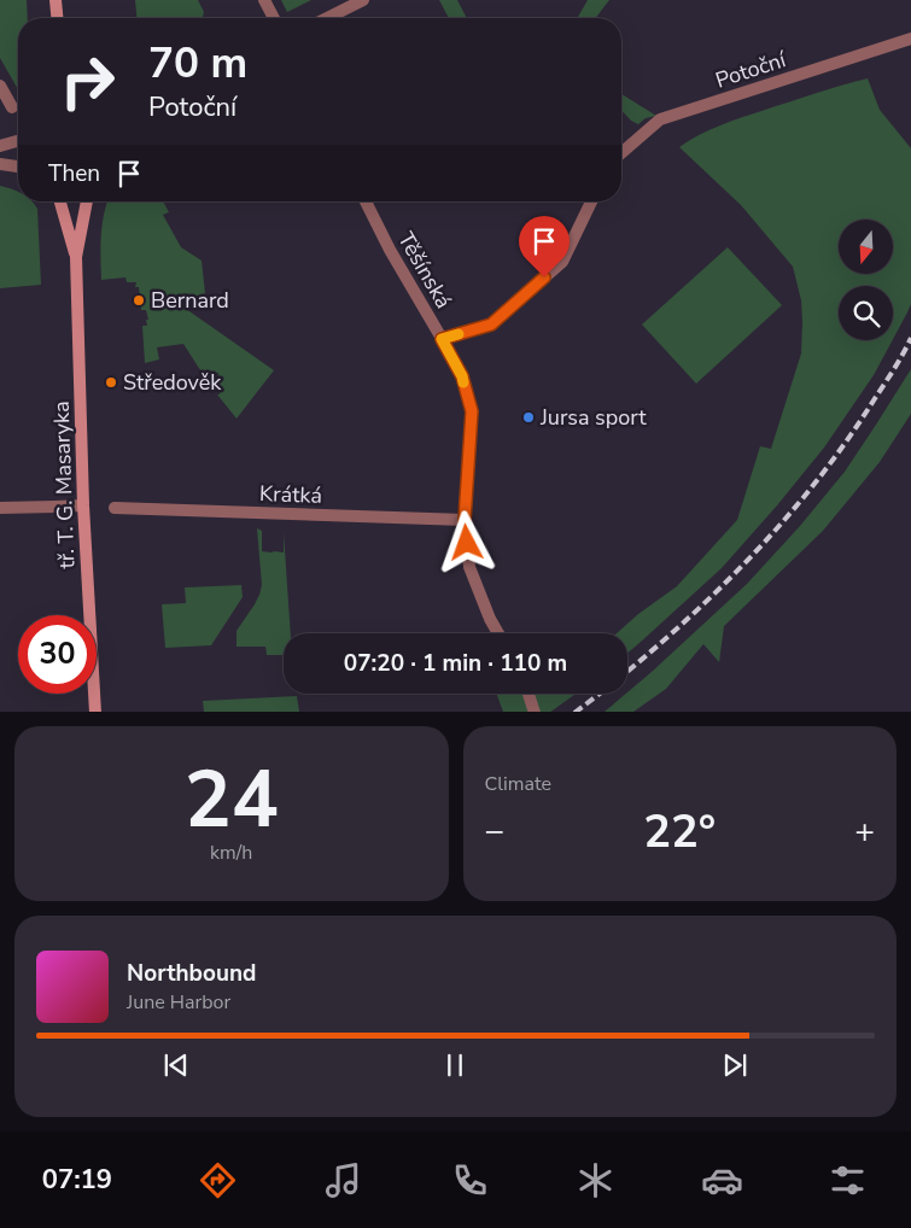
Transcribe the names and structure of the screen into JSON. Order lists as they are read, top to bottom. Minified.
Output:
{"streets":{"street":["Potoční","Těšínská","tř. T. G. Masaryka","Krátká"]},"crossings":[["Těšínská","Krátká"]],"places":["Bernard","Středověk","Jursa sport"],"north":"bottom","page":{"turn":["70 m","Potoční"],"then":"Then","limit":"30","trip":"07:20 · 1 min · 110 m","tile":[["24","km/h"],"Climate"],"heat":["−","22°","+"],"song":["Northbound","June Harbor"],"tabs":"07:19"}}
